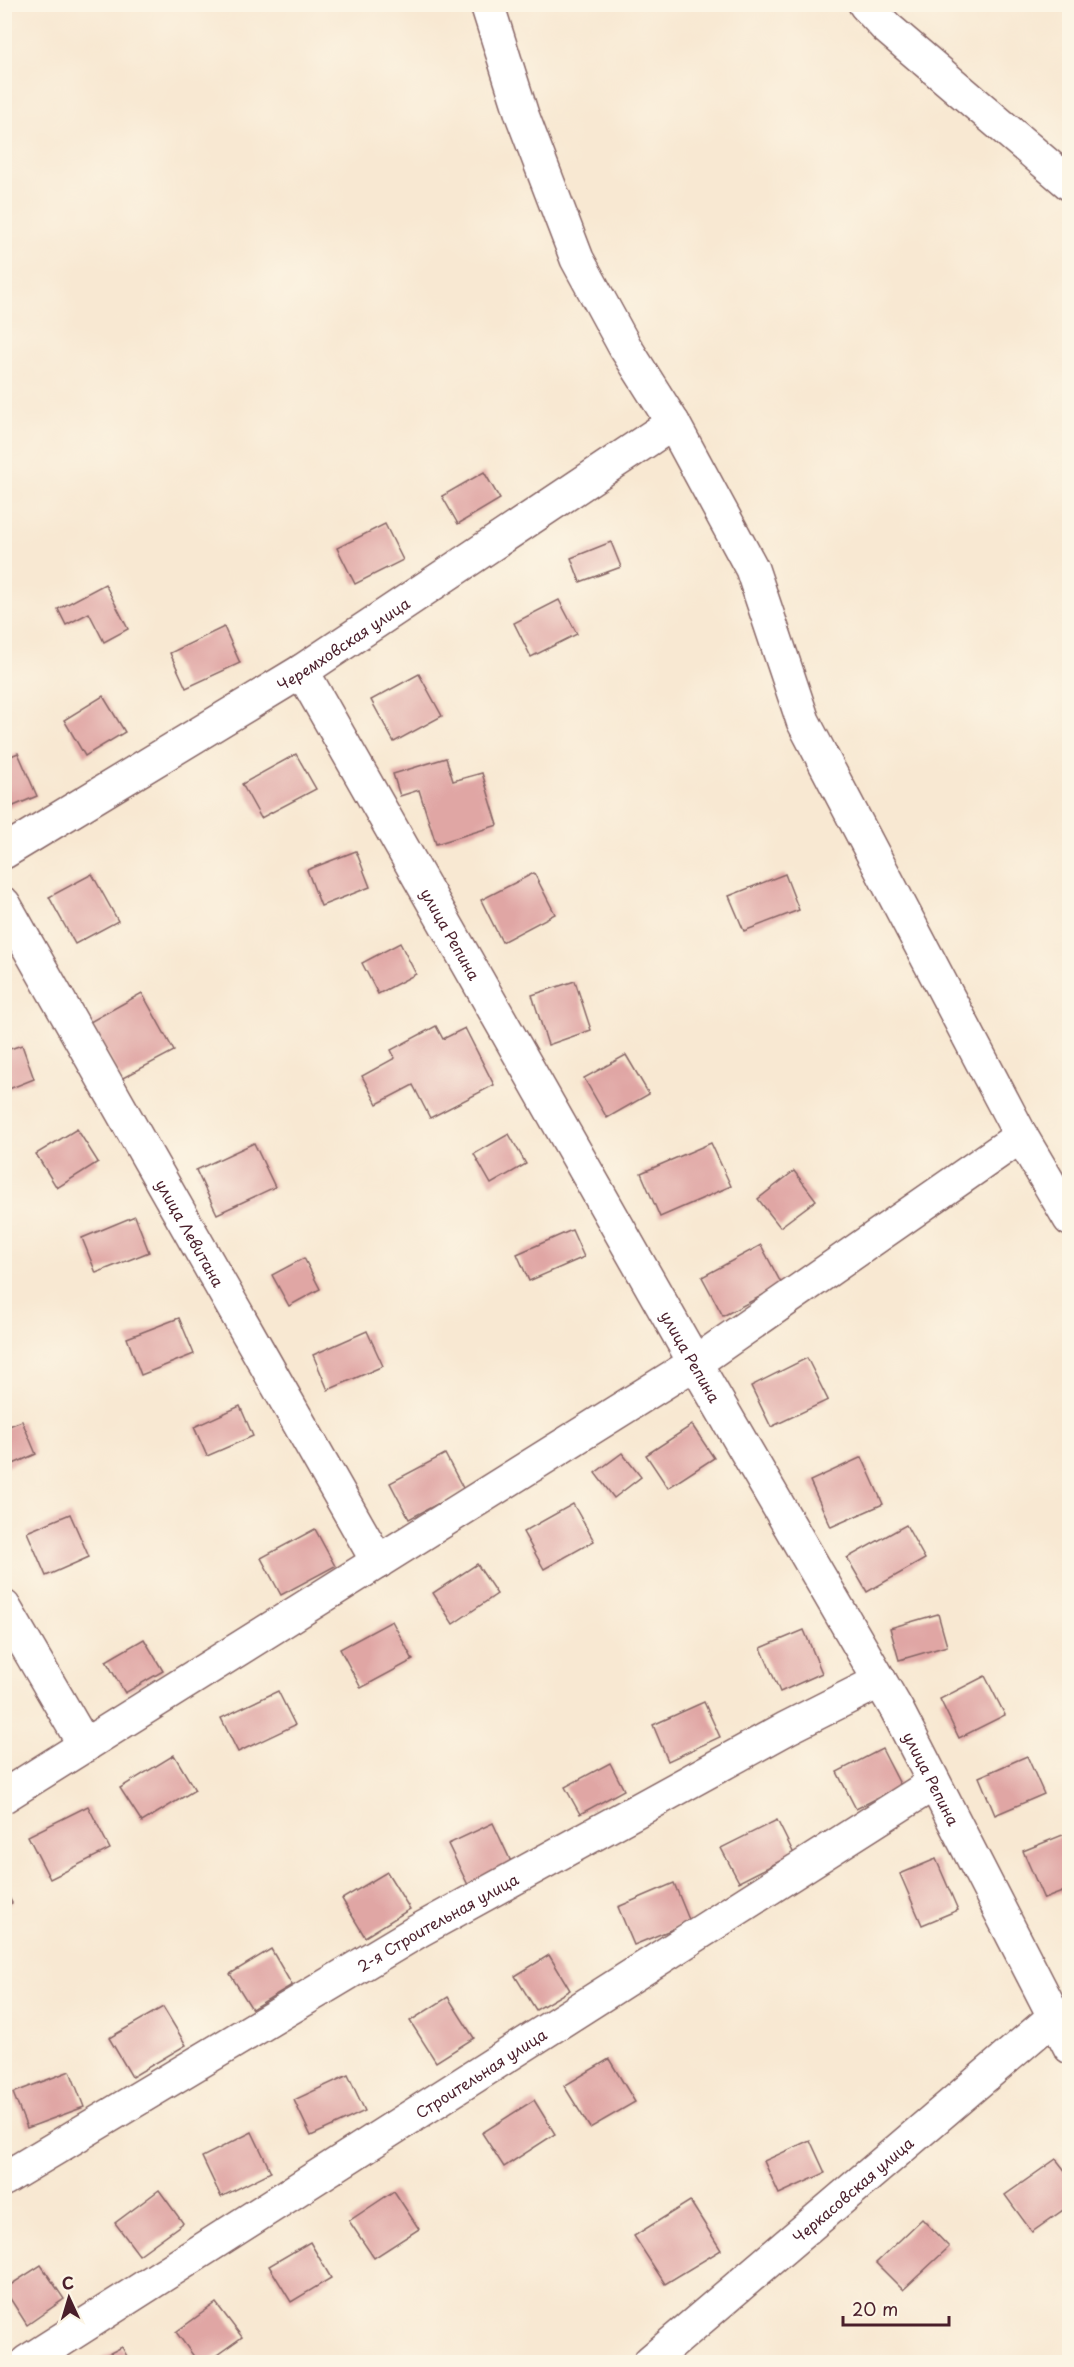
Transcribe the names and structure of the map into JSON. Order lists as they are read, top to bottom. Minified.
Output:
{"streets":{"street":["Черемховская улица","улица Репина","улица Левитана","2-я Строительная улица","Строительная улица","Черкасовская улица"]},"crossings":[["Черемховская улица","улица Репина"],["улица Репина","2-я Строительная улица"],["улица Репина","Строительная улица"],["улица Репина","Черкасовская улица"]],"scale_bar":"20 m","north":"top"}
